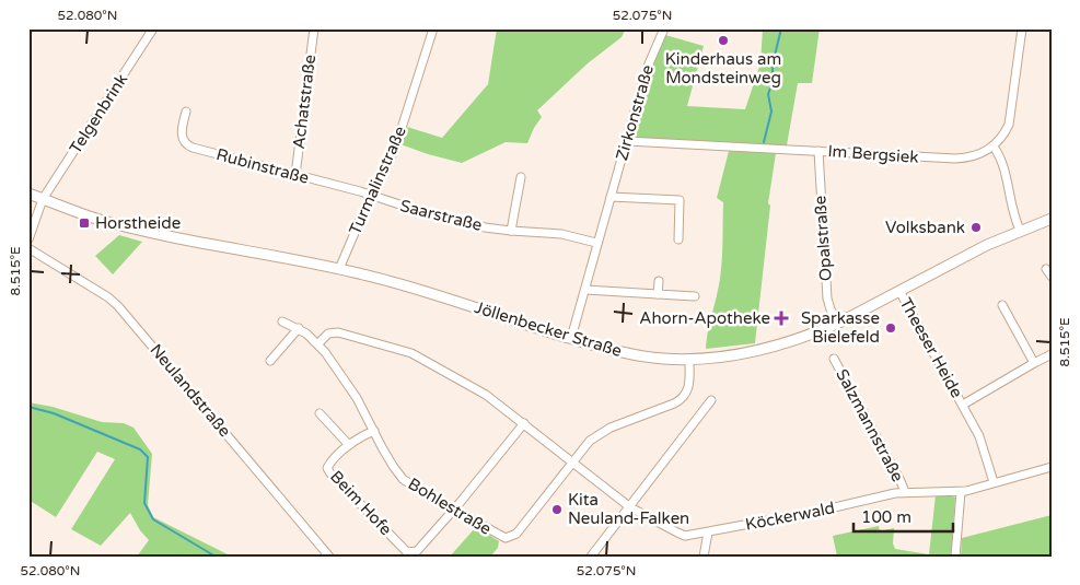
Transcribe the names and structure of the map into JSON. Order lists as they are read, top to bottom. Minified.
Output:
{"streets":{"main road":["Jöllenbecker Straße"],"street":["Achatstraße","Zirkonstraße","Telgenbrink","Im Bergsiek","Rubinstraße","Turmalinstraße","Saarstraße","Opalstraße","Theeser Heide","Neulandstraße","Salzmannstraße","Beim Hofe","Bohlestraße","Köckerwald"]},"crossings":[["Achatstraße","Rubinstraße"],["Zirkonstraße","Im Bergsiek"],["Zirkonstraße","Saarstraße"],["Zirkonstraße","Jöllenbecker Straße"],["Telgenbrink","Jöllenbecker Straße"],["Im Bergsiek","Opalstraße"],["Rubinstraße","Turmalinstraße"],["Rubinstraße","Saarstraße"],["Turmalinstraße","Saarstraße"],["Turmalinstraße","Jöllenbecker Straße"],["Opalstraße","Jöllenbecker Straße"],["Jöllenbecker Straße","Theeser Heide"],["Jöllenbecker Straße","Bohlestraße"],["Theeser Heide","Köckerwald"],["Salzmannstraße","Köckerwald"],["Beim Hofe","Bohlestraße"],["Beim Hofe","Köckerwald"],["Bohlestraße","Köckerwald"]],"places":{"other":["Kinderhaus am Mondsteinweg","Volksbank","Sparkasse Bielefeld","Kita Neuland-Falken"],"transit":["Horstheide"],"health":["Ahorn-Apotheke"]},"scale_bar":"100 m","coordinates":["52.080°N","52.075°N","8.515°E"]}
